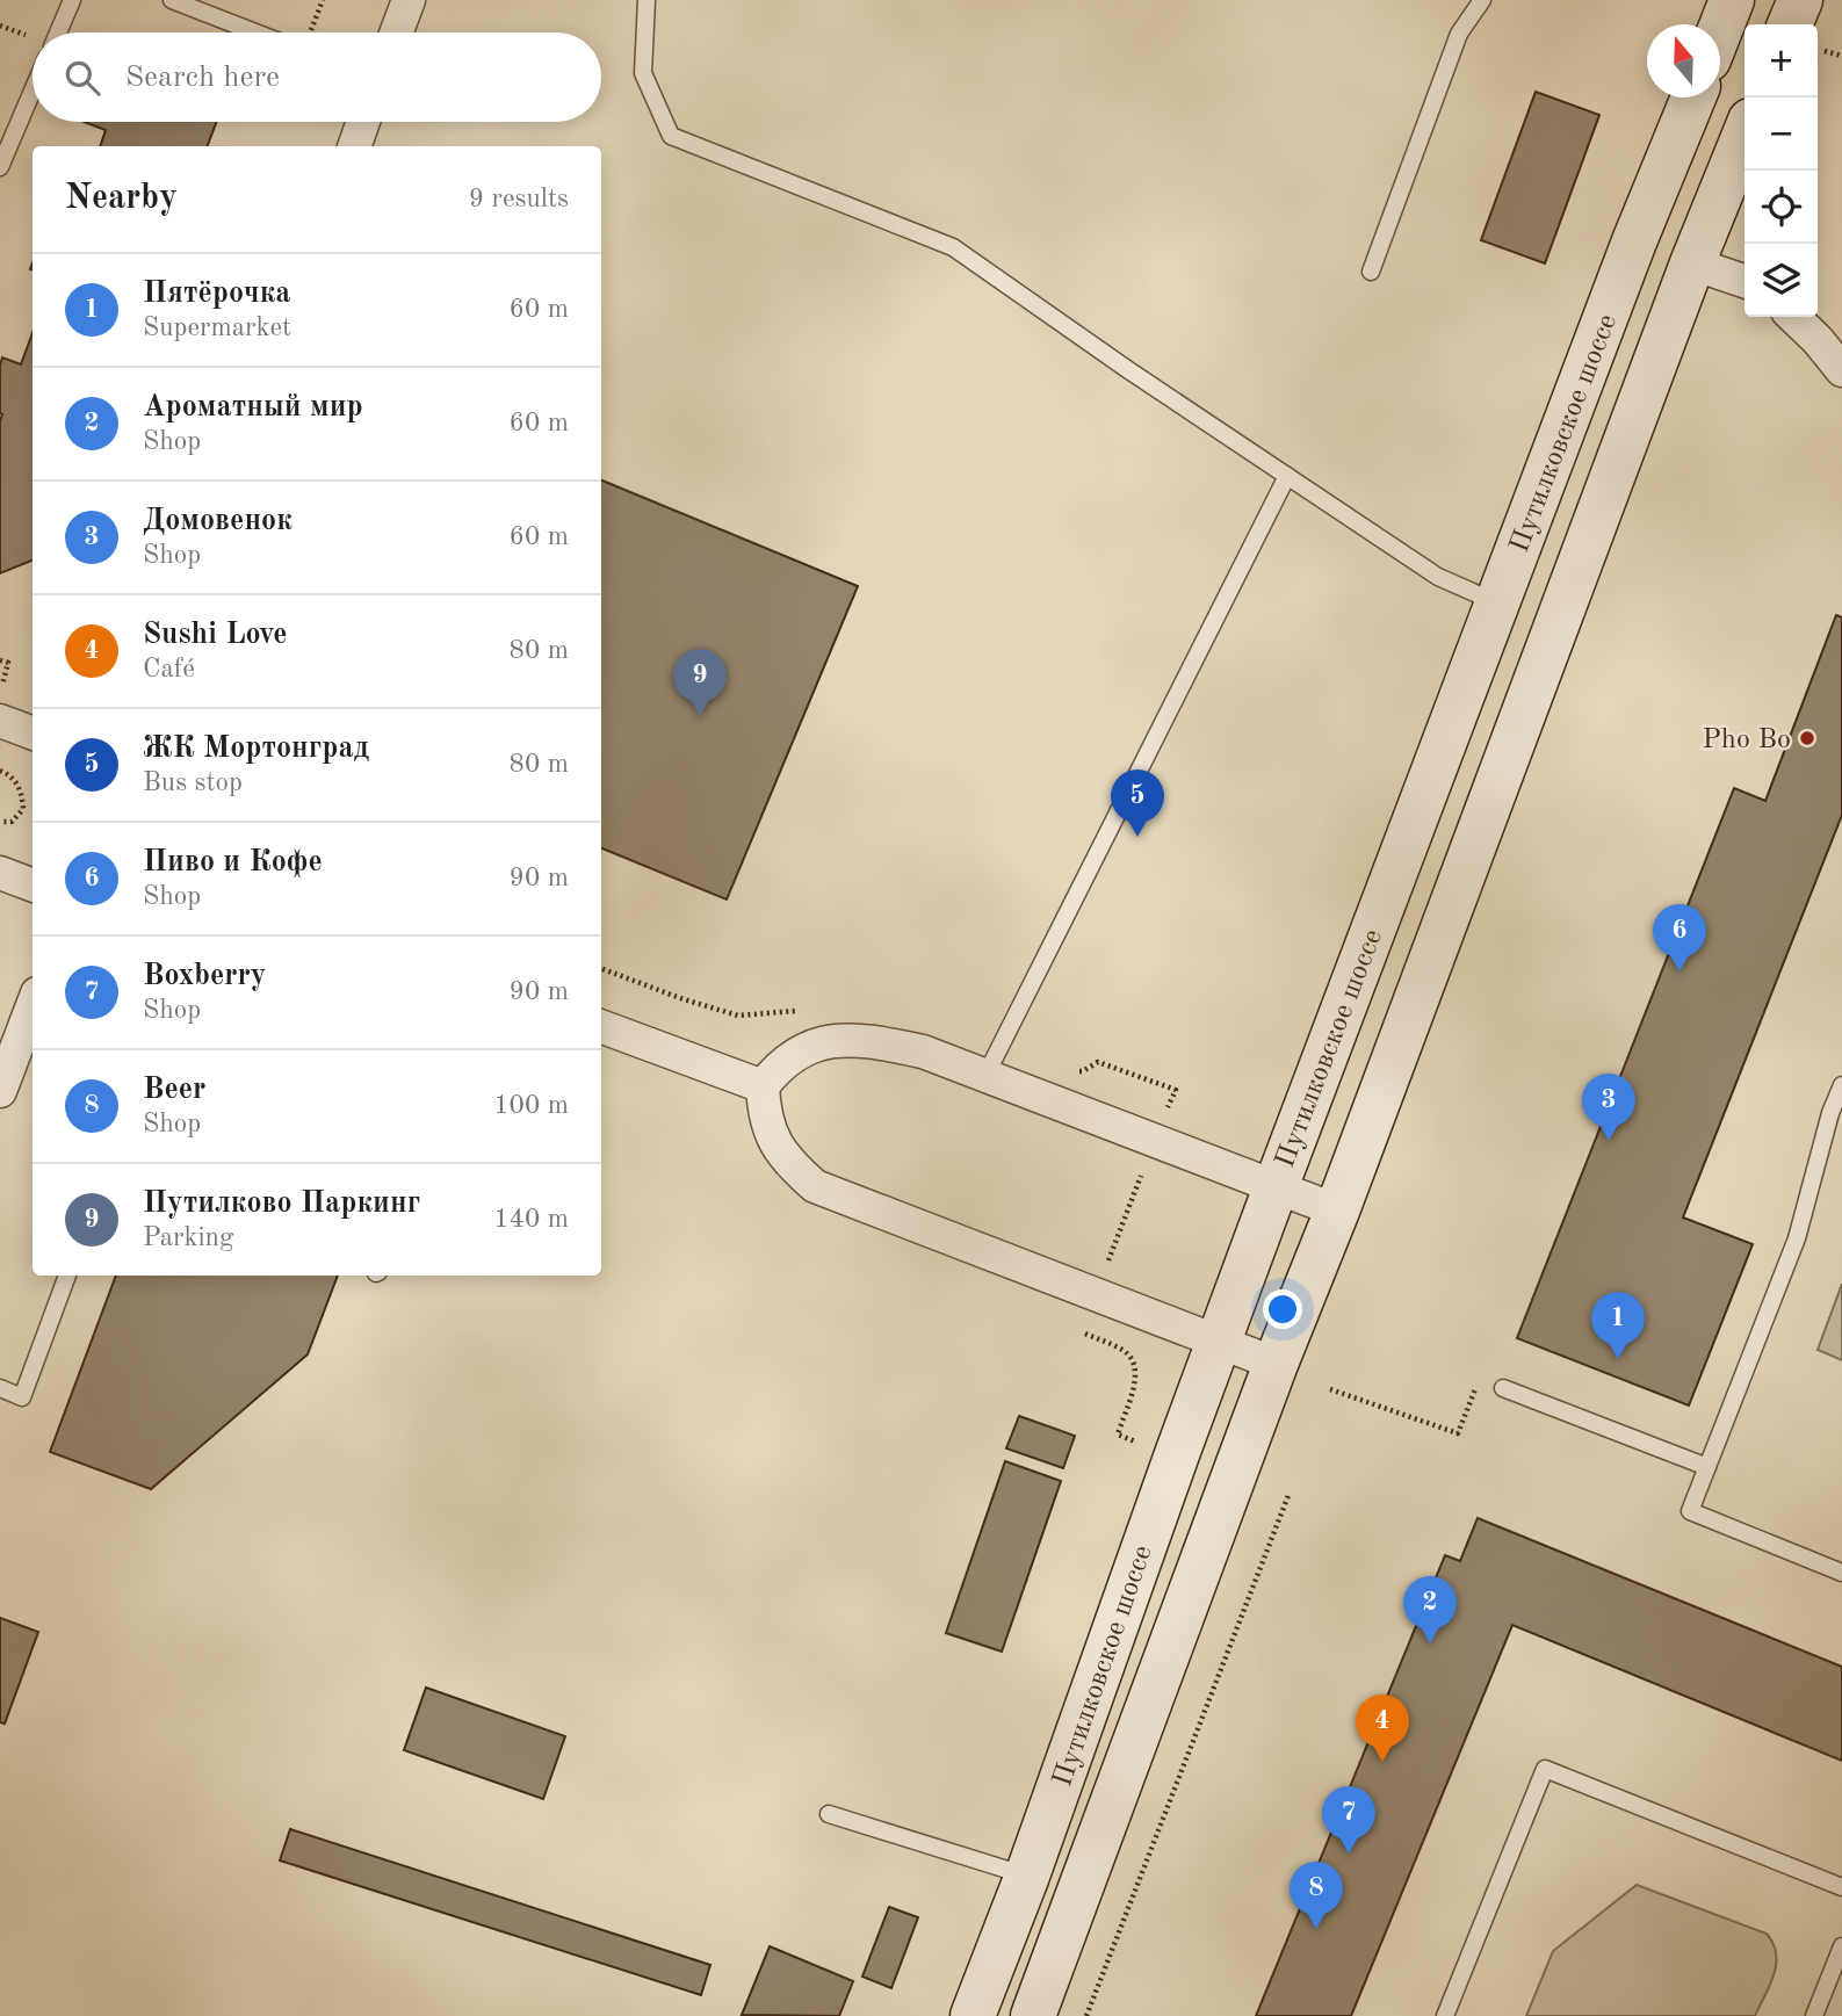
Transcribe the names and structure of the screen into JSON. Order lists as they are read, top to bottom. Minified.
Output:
{"streets":{"main road":["Путилковское шоссе"]},"places":["Pho Bo"],"north":"top","page":{"map_buttons":["+","−"],"search":"Search here","heading":["Nearby","9 results"],"list":[{"mark":"1","name":"Пятёрочка","note":"Supermarket","value":"60 m"},{"mark":"2","name":"Ароматный мир","note":"Shop","value":"60 m"},{"mark":"3","name":"Домовенок","note":"Shop","value":"60 m"},{"mark":"4","name":"Sushi Love","note":"Café","value":"80 m"},{"mark":"5","name":"ЖК Мортонград","note":"Bus stop","value":"80 m"},{"mark":"6","name":"Пиво и Кофе","note":"Shop","value":"90 m"},{"mark":"7","name":"Boxberry","note":"Shop","value":"90 m"},{"mark":"8","name":"Beer","note":"Shop","value":"100 m"},{"mark":"9","name":"Путилково Паркинг","note":"Parking","value":"140 m"}],"pins":["9","5","6","3","1","2","4","7","8"]}}
